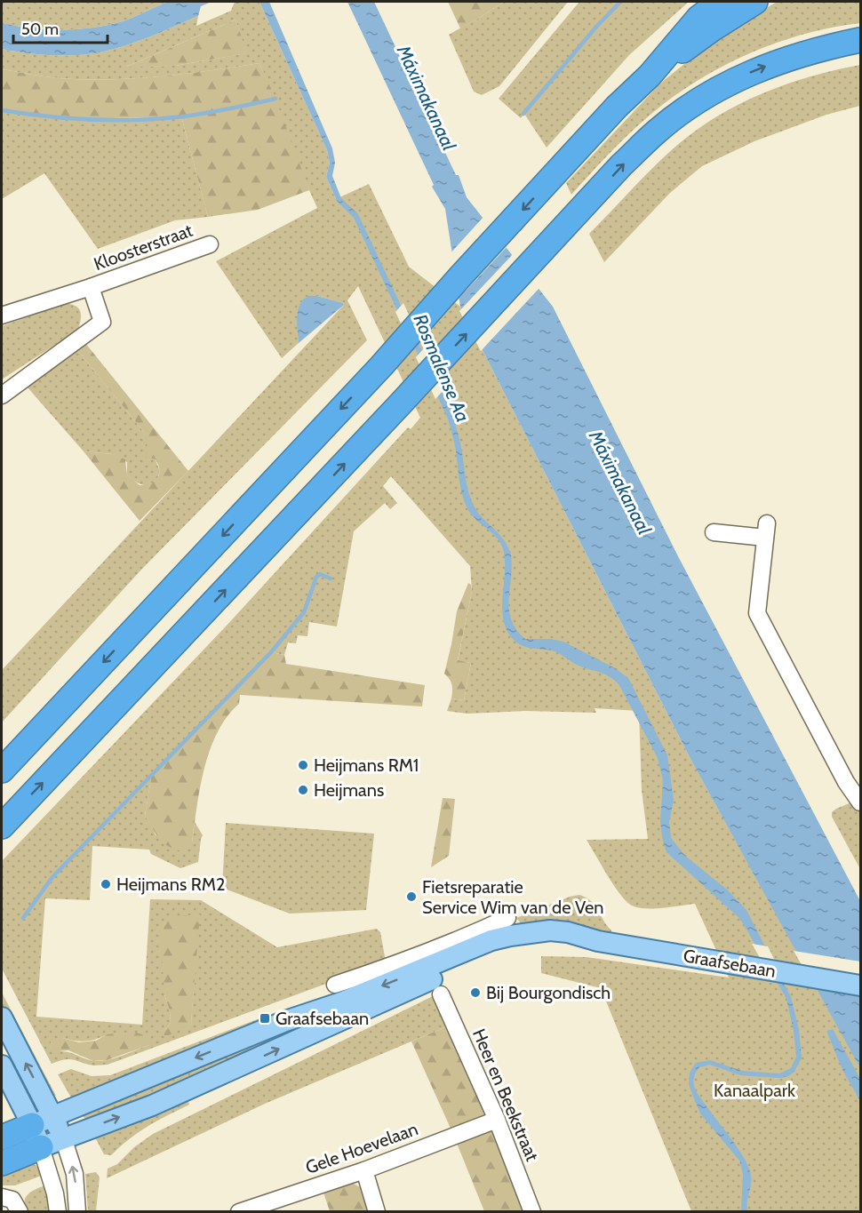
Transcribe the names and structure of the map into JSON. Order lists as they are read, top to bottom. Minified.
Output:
{"streets":{"main road":["Graafsebaan"],"street":["Kloosterstraat","Heer en Beekstraat","Gele Hoevelaan"]},"crossings":[["Heer en Beekstraat","Gele Hoevelaan"]],"water":["Máximakanaal","Rosmalense Aa"],"parks":["Kanaalpark"],"places":{"other":["Heijmans RM1","Heijmans","Heijmans RM2","Fietsreparatie Service Wim van de Ven","Bij Bourgondisch"],"transit":["Graafsebaan"]},"scale_bar":"50 m"}
